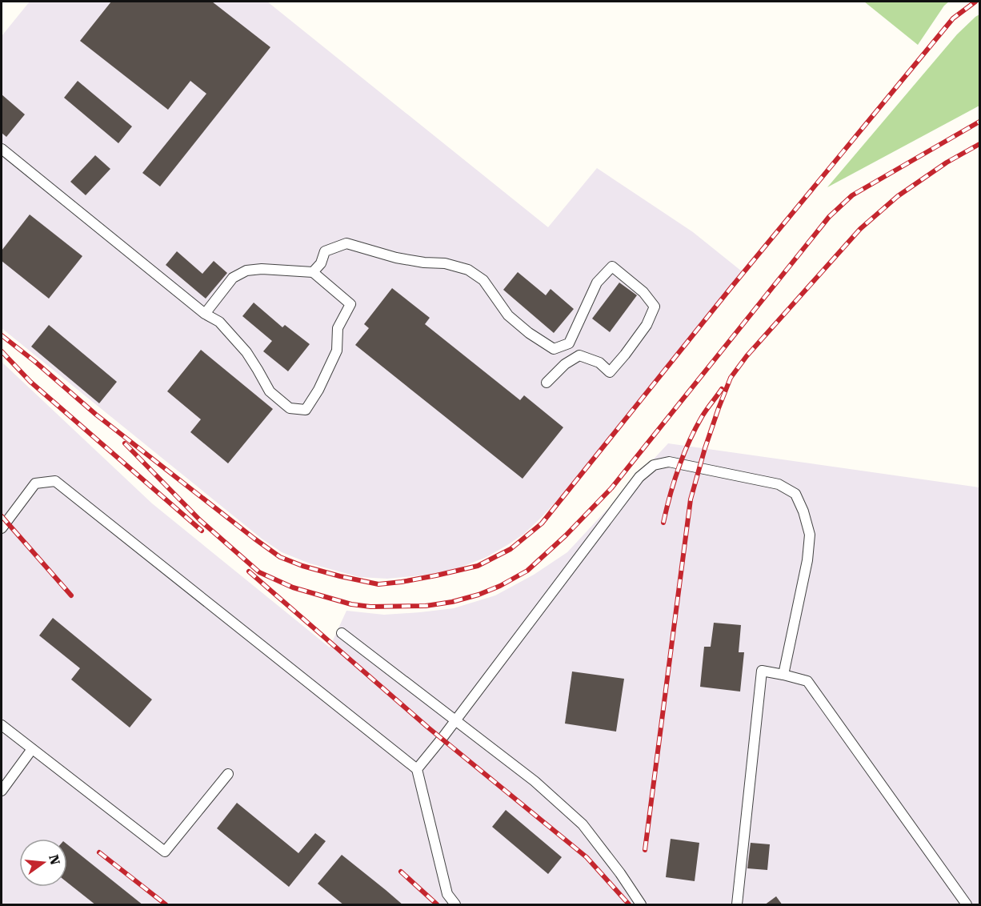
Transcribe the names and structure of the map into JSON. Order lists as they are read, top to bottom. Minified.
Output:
{"north":"right"}
